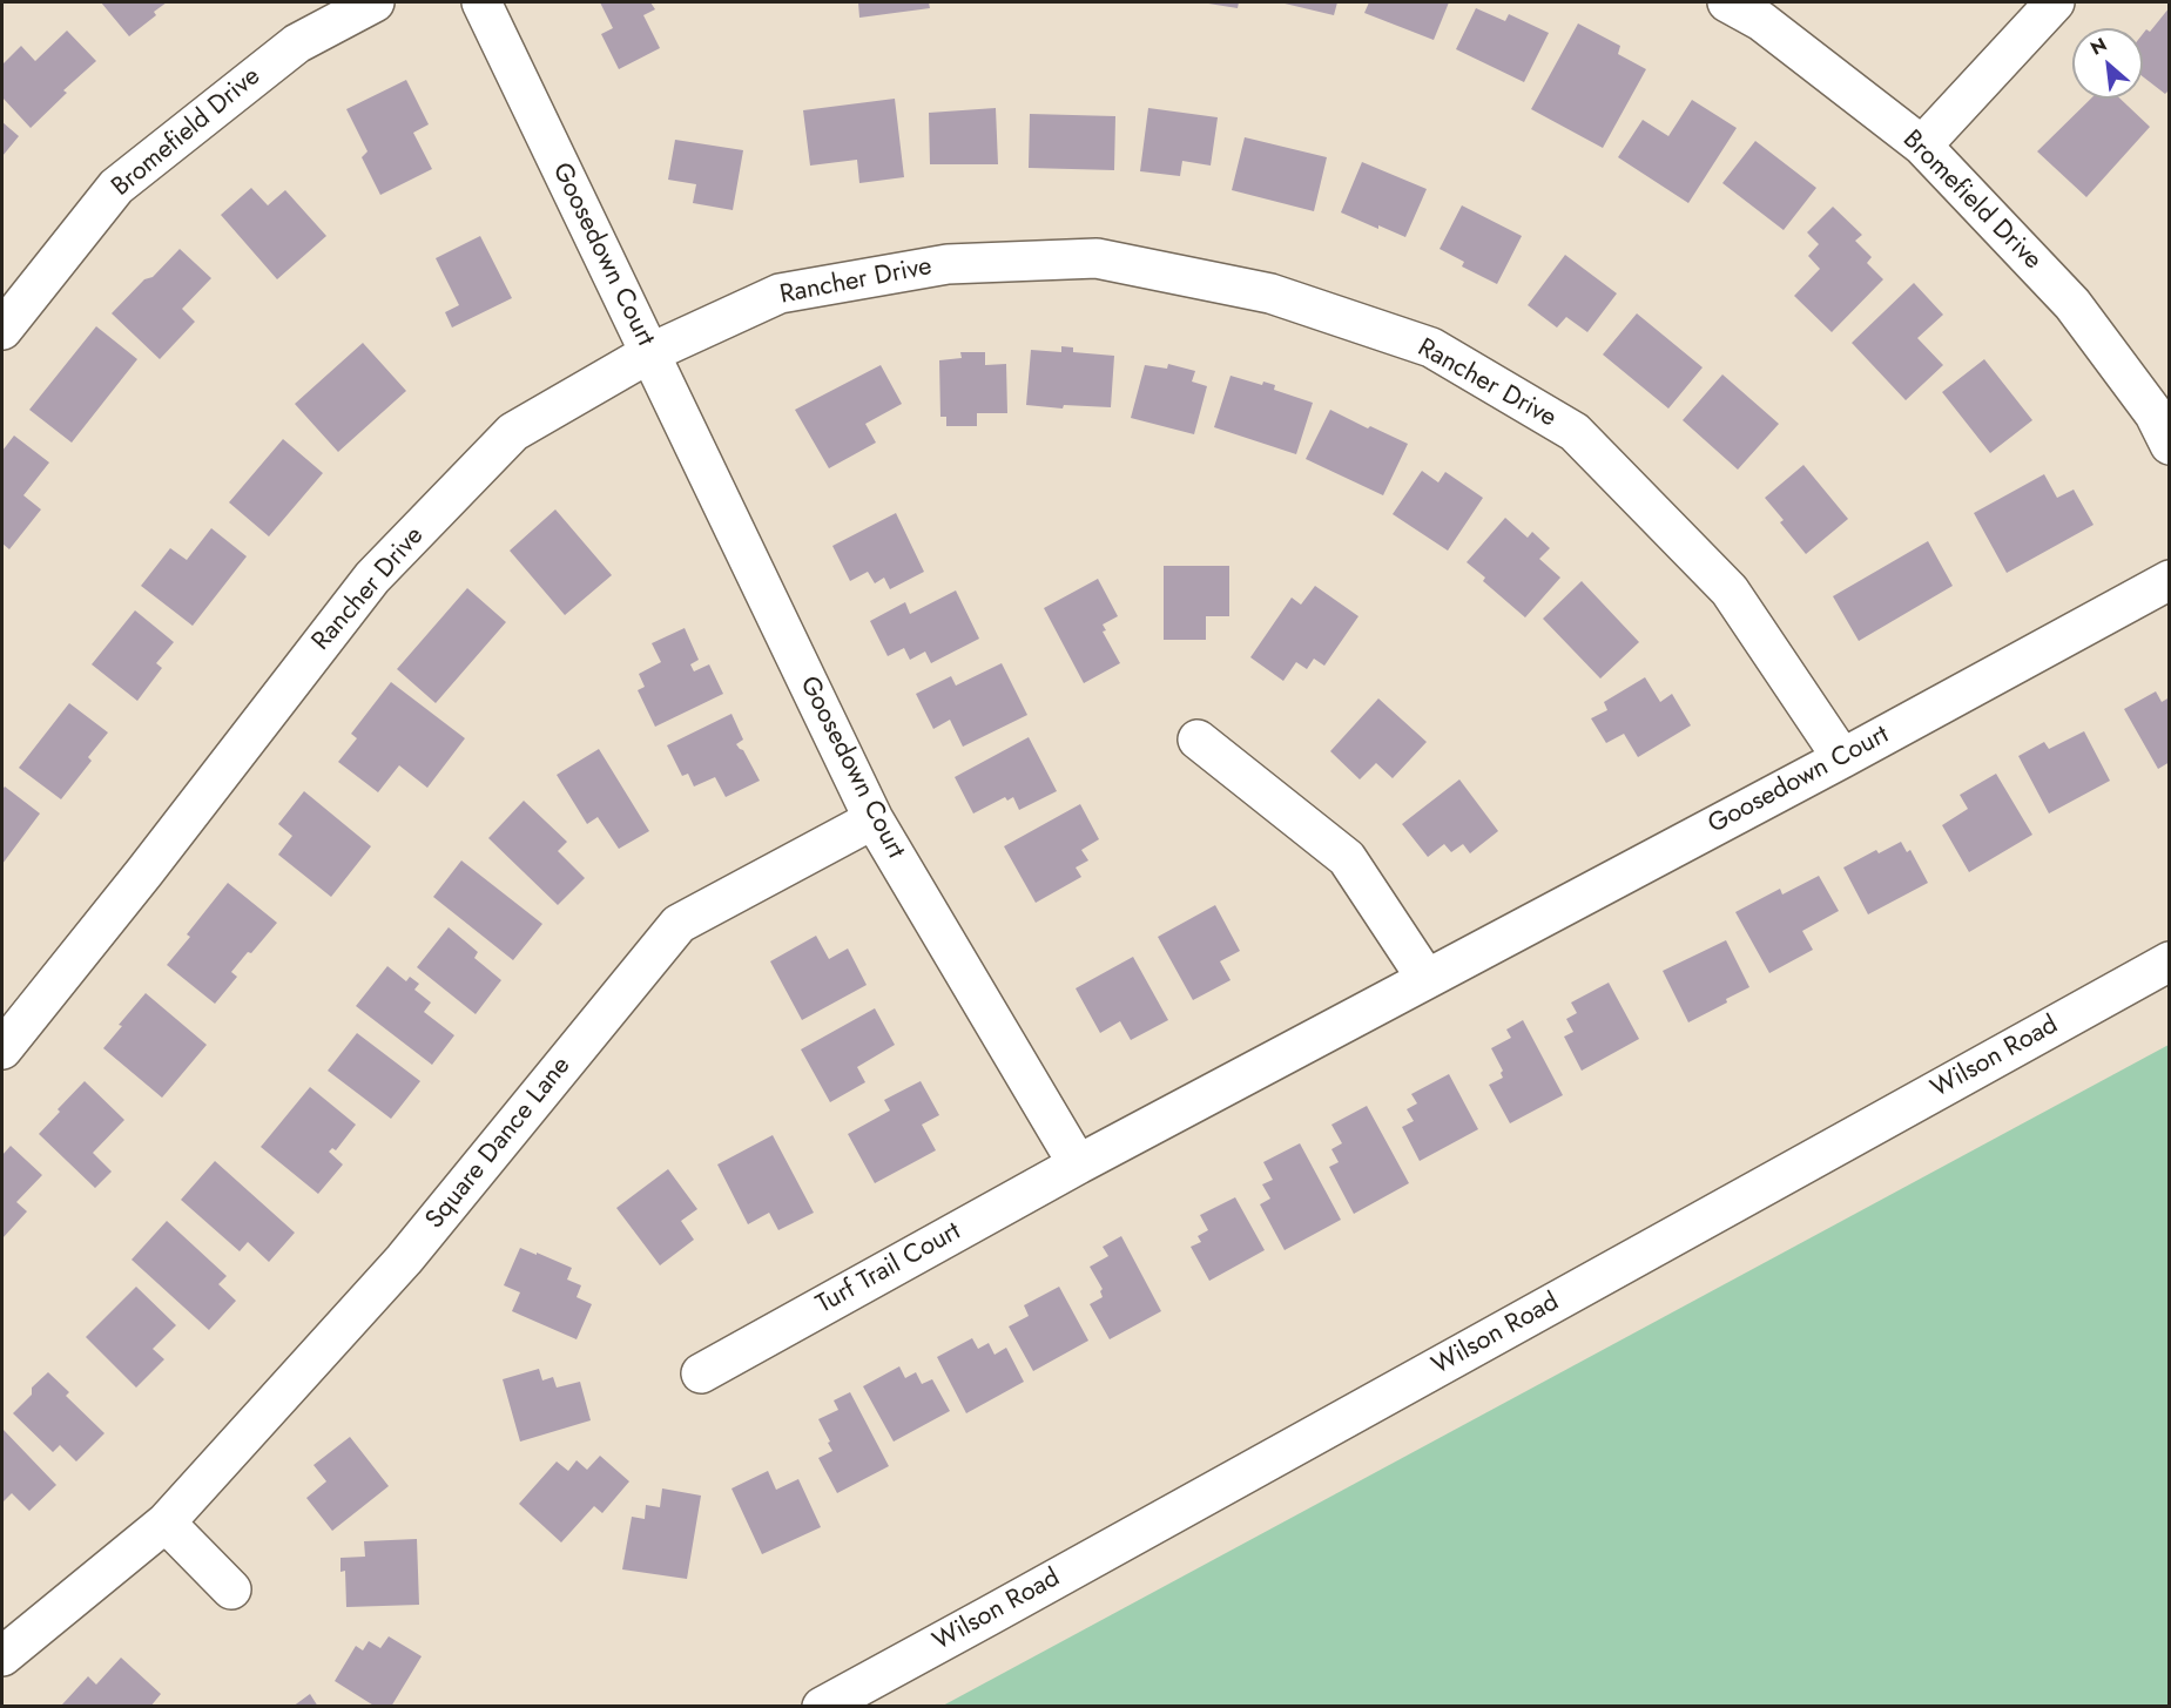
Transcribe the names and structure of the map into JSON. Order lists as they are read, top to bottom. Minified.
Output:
{"streets":{"street":["Bromefield Drive","Goosedown Court","Rancher Drive","Wilson Road","Square Dance Lane","Turf Trail Court"]},"crossings":[["Goosedown Court","Rancher Drive"],["Goosedown Court","Square Dance Lane"],["Goosedown Court","Turf Trail Court"]],"north":"top left"}
